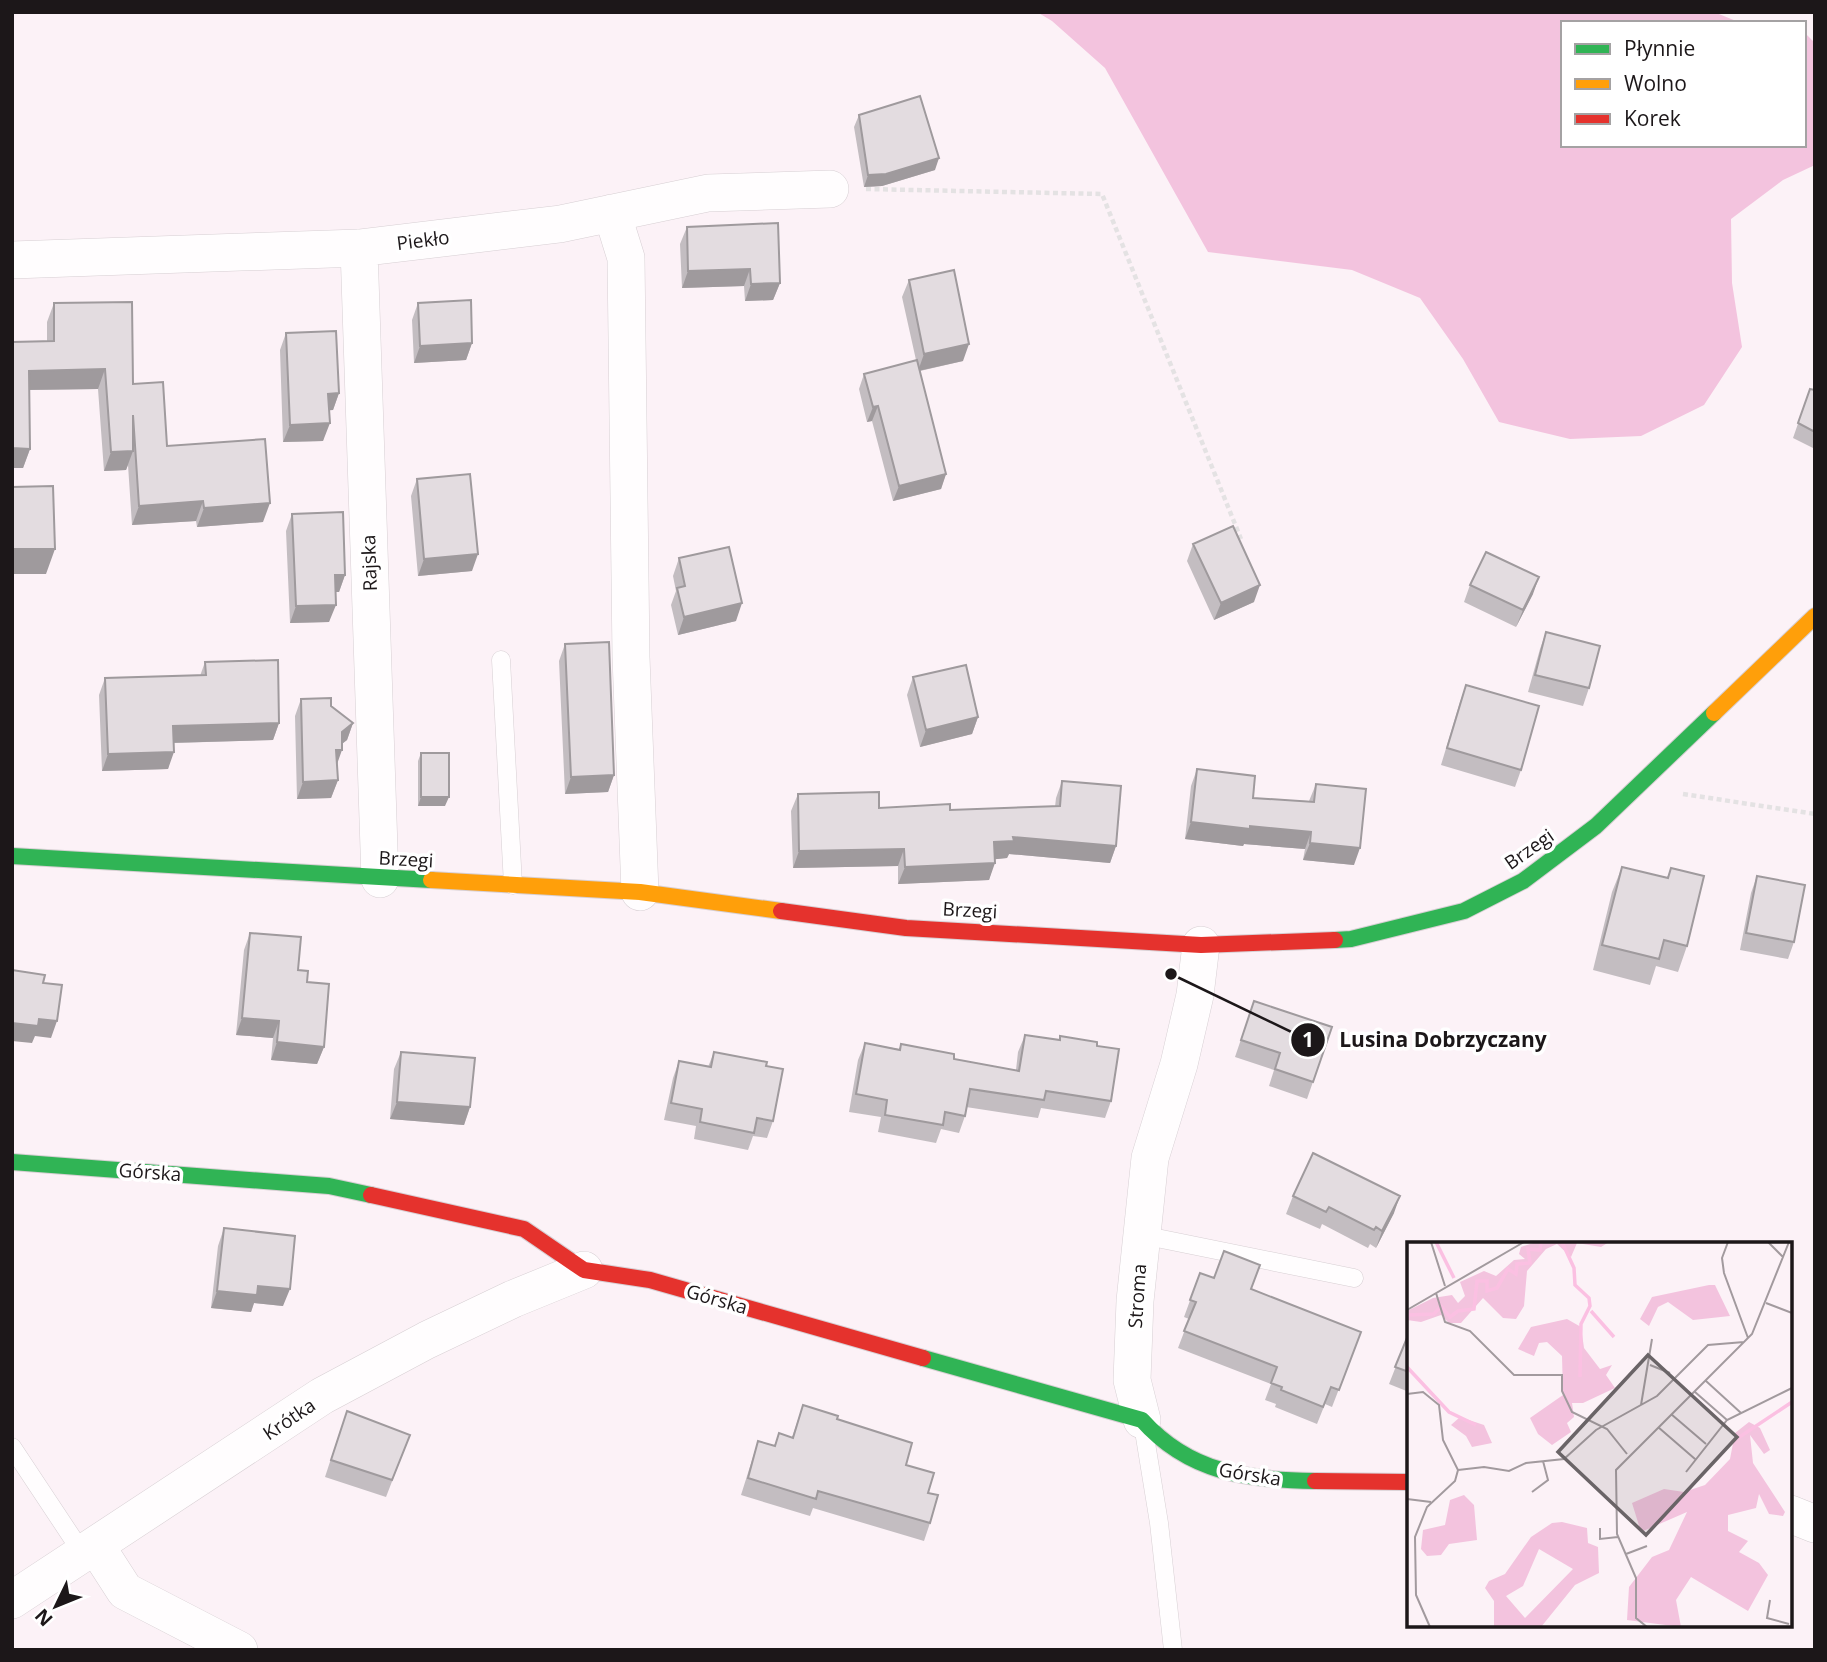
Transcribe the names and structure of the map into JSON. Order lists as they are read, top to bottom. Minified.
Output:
{"streets":{"street":["Piekło","Rajska","Brzegi","Górska","Stroma","Krótka"]},"crossings":[["Piekło","Rajska"],["Rajska","Brzegi"],["Brzegi","Stroma"],["Górska","Stroma"],["Górska","Krótka"]],"places":["Lusina Dobrzyczany"],"legend":["Płynnie","Wolno","Korek"],"north":"bottom left"}
